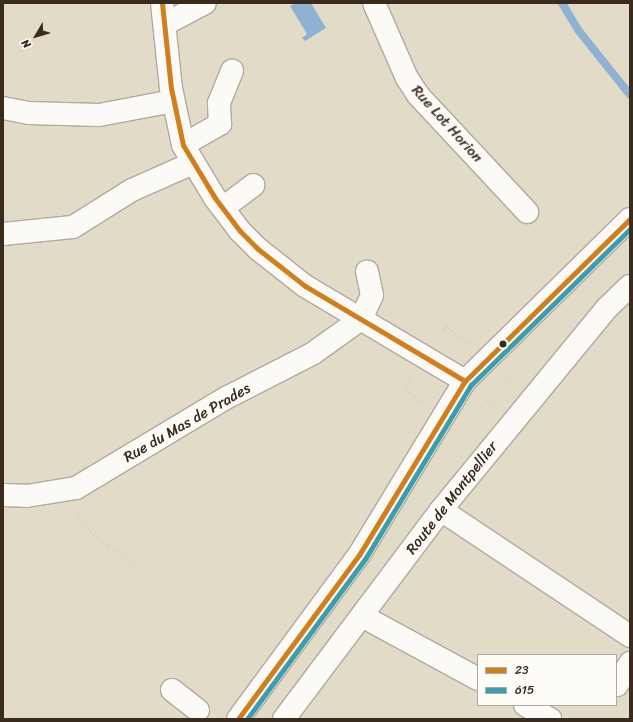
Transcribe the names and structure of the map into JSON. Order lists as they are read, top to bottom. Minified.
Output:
{"streets":{"street":["Rue Lot Horion","Rue du Mas de Prades","Route de Montpellier"]},"lines":["transit line 23","transit line 615"],"legend":["23","615"],"north":"bottom left"}
